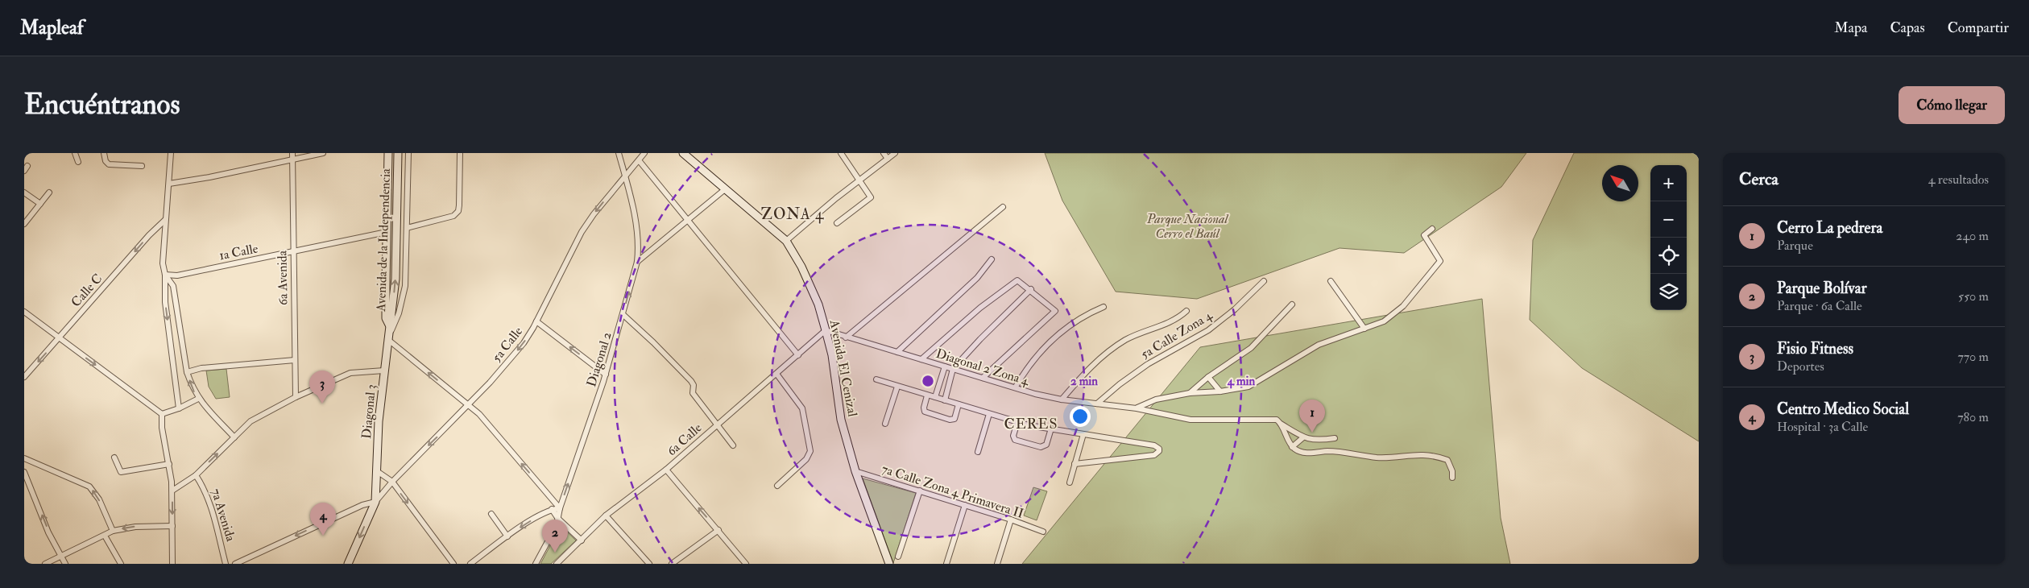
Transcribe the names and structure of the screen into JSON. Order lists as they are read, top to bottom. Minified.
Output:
{"streets":{"main road":["Avenida de la Independencia","Avenida El Cenizal","Diagonal 3"],"street":["1a Calle","6a Avenida","Calle C","5a Calle Zona 4","5a Calle","Diagonal 2","Diagonal 2 Zona 4","6a Calle","7a Calle Zona 4 Primavera II","7a Avenida"]},"crossings":[["Avenida de la Independencia","1a Calle"],["Avenida de la Independencia","Diagonal 3"],["1a Calle","6a Avenida"],["5a Calle Zona 4","Diagonal 2 Zona 4"],["5a Calle","Diagonal 2"],["5a Calle","Diagonal 3"],["Diagonal 2 Zona 4","Avenida El Cenizal"],["Diagonal 2 Zona 4","6a Calle"],["Avenida El Cenizal","6a Calle"],["Avenida El Cenizal","7a Calle Zona 4 Primavera II"]],"one_way":["Calle C","5a Calle","Diagonal 2"],"districts":["ZONA 4","CERES"],"parks":["Parque Nacional Cerro el Baúl"],"north":"top left","page":{"header":"Mapleaf","nav":["Mapa","Capas","Compartir"],"buttons":"Cómo llegar","title":"Encuéntranos","heading":["Cerca","4 resultados"],"map_buttons":["+","−"],"list":[{"mark":"1","name":"Cerro La pedrera","note":"Parque","value":"240 m"},{"mark":"2","name":"Parque Bolívar","note":"Parque · 6a Calle","value":"550 m"},{"mark":"3","name":"Fisio Fitness","note":"Deportes","value":"770 m"},{"mark":"4","name":"Centro Medico Social","note":"Hospital · 3a Calle","value":"780 m"}],"pins":["3","1","4","2"]},"rings":["2 min","4 min"]}
